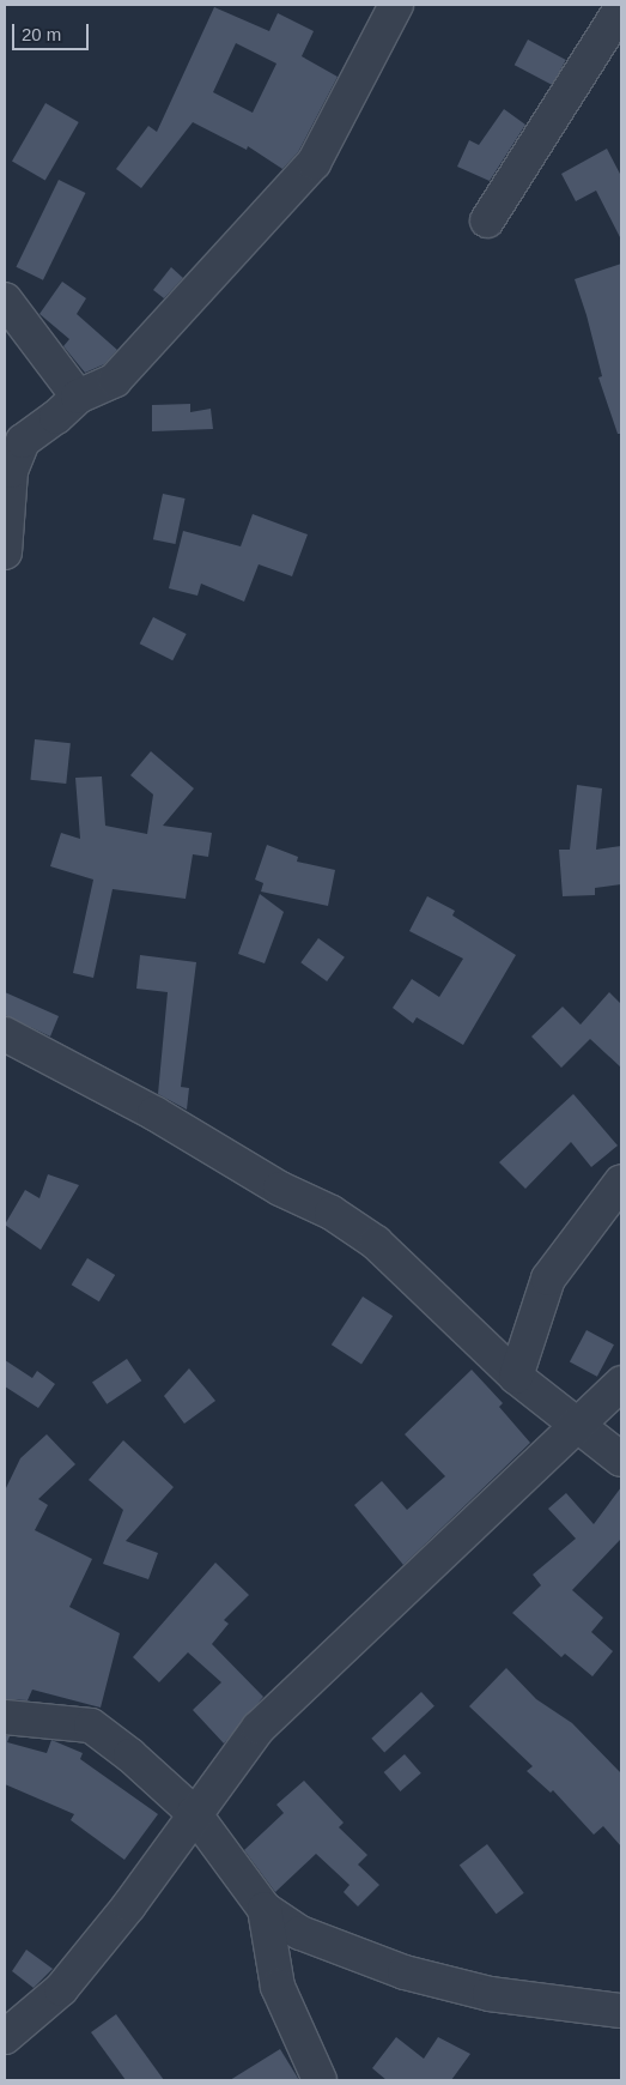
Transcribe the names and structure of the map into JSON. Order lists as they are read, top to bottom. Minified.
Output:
{"scale_bar":"20 m"}
